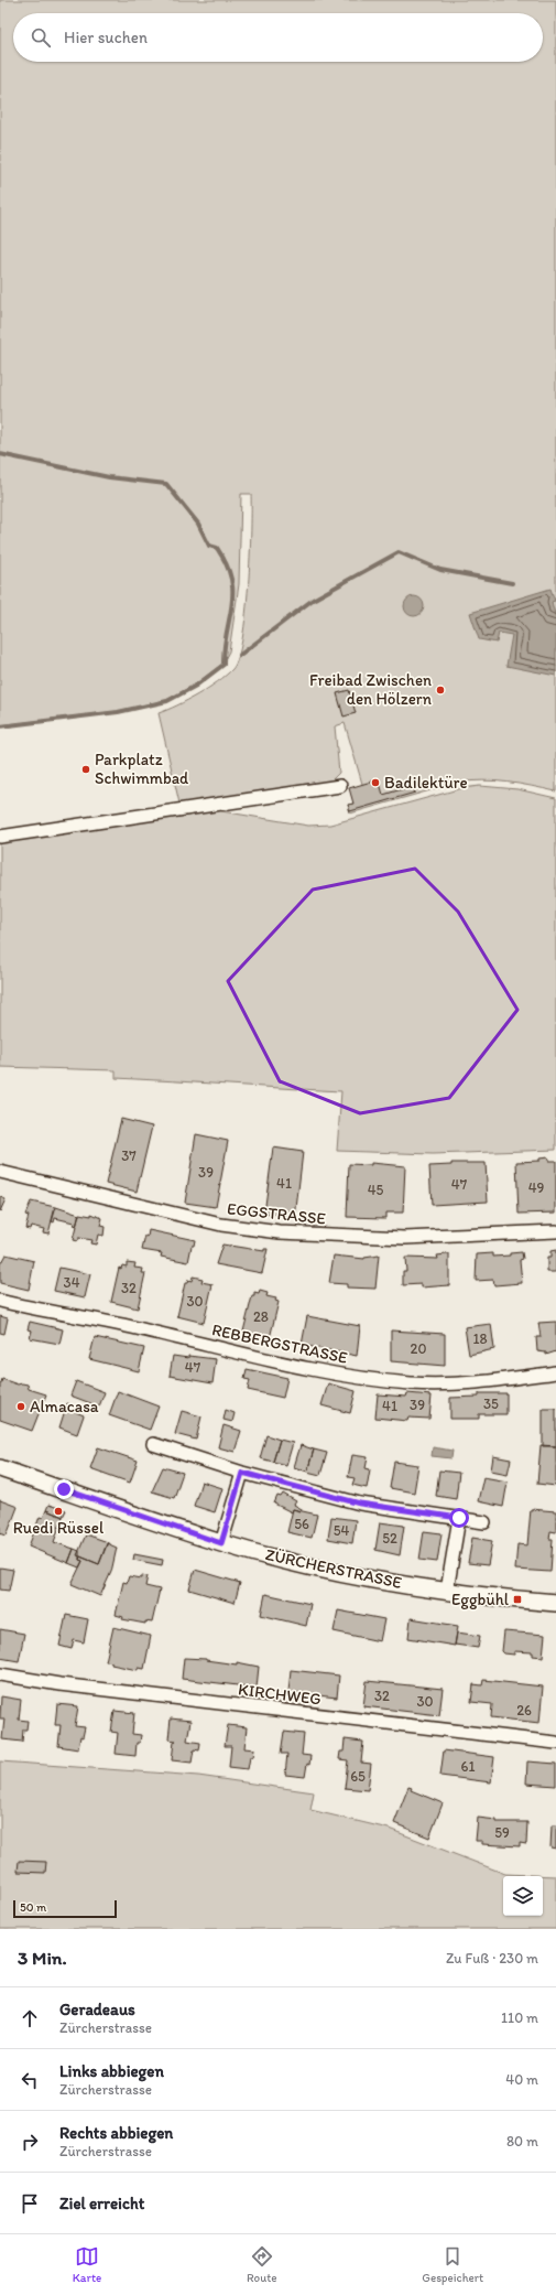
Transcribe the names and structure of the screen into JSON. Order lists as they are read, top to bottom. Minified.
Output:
{"streets":{"main road":["ZÜRCHERSTRASSE"],"street":["EGGSTRASSE","REBBERGSTRASSE","KIRCHWEG"]},"places":{"other":["Freibad Zwischen den Hölzern","Parkplatz Schwimmbad","Badilektüre","Almacasa","Ruedi Rüssel"],"transit":["Eggbühl"]},"house_numbers":["37","39","41","47","49","45","34","32","30","28","18","20","47","35","39","41","56","54","52","32","30","26","61","65","59"],"scale_bar":"50 m","page":{"search":"Hier suchen","scale":"50 m","heading":["3 Min.","Zu Fuß · 230 m"],"list":[["Geradeaus","Zürcherstrasse","110 m"],["Links abbiegen","Zürcherstrasse","40 m"],["Rechts abbiegen","Zürcherstrasse","80 m"],"Ziel erreicht"],"nav":["Karte","Route","Gespeichert"]}}
